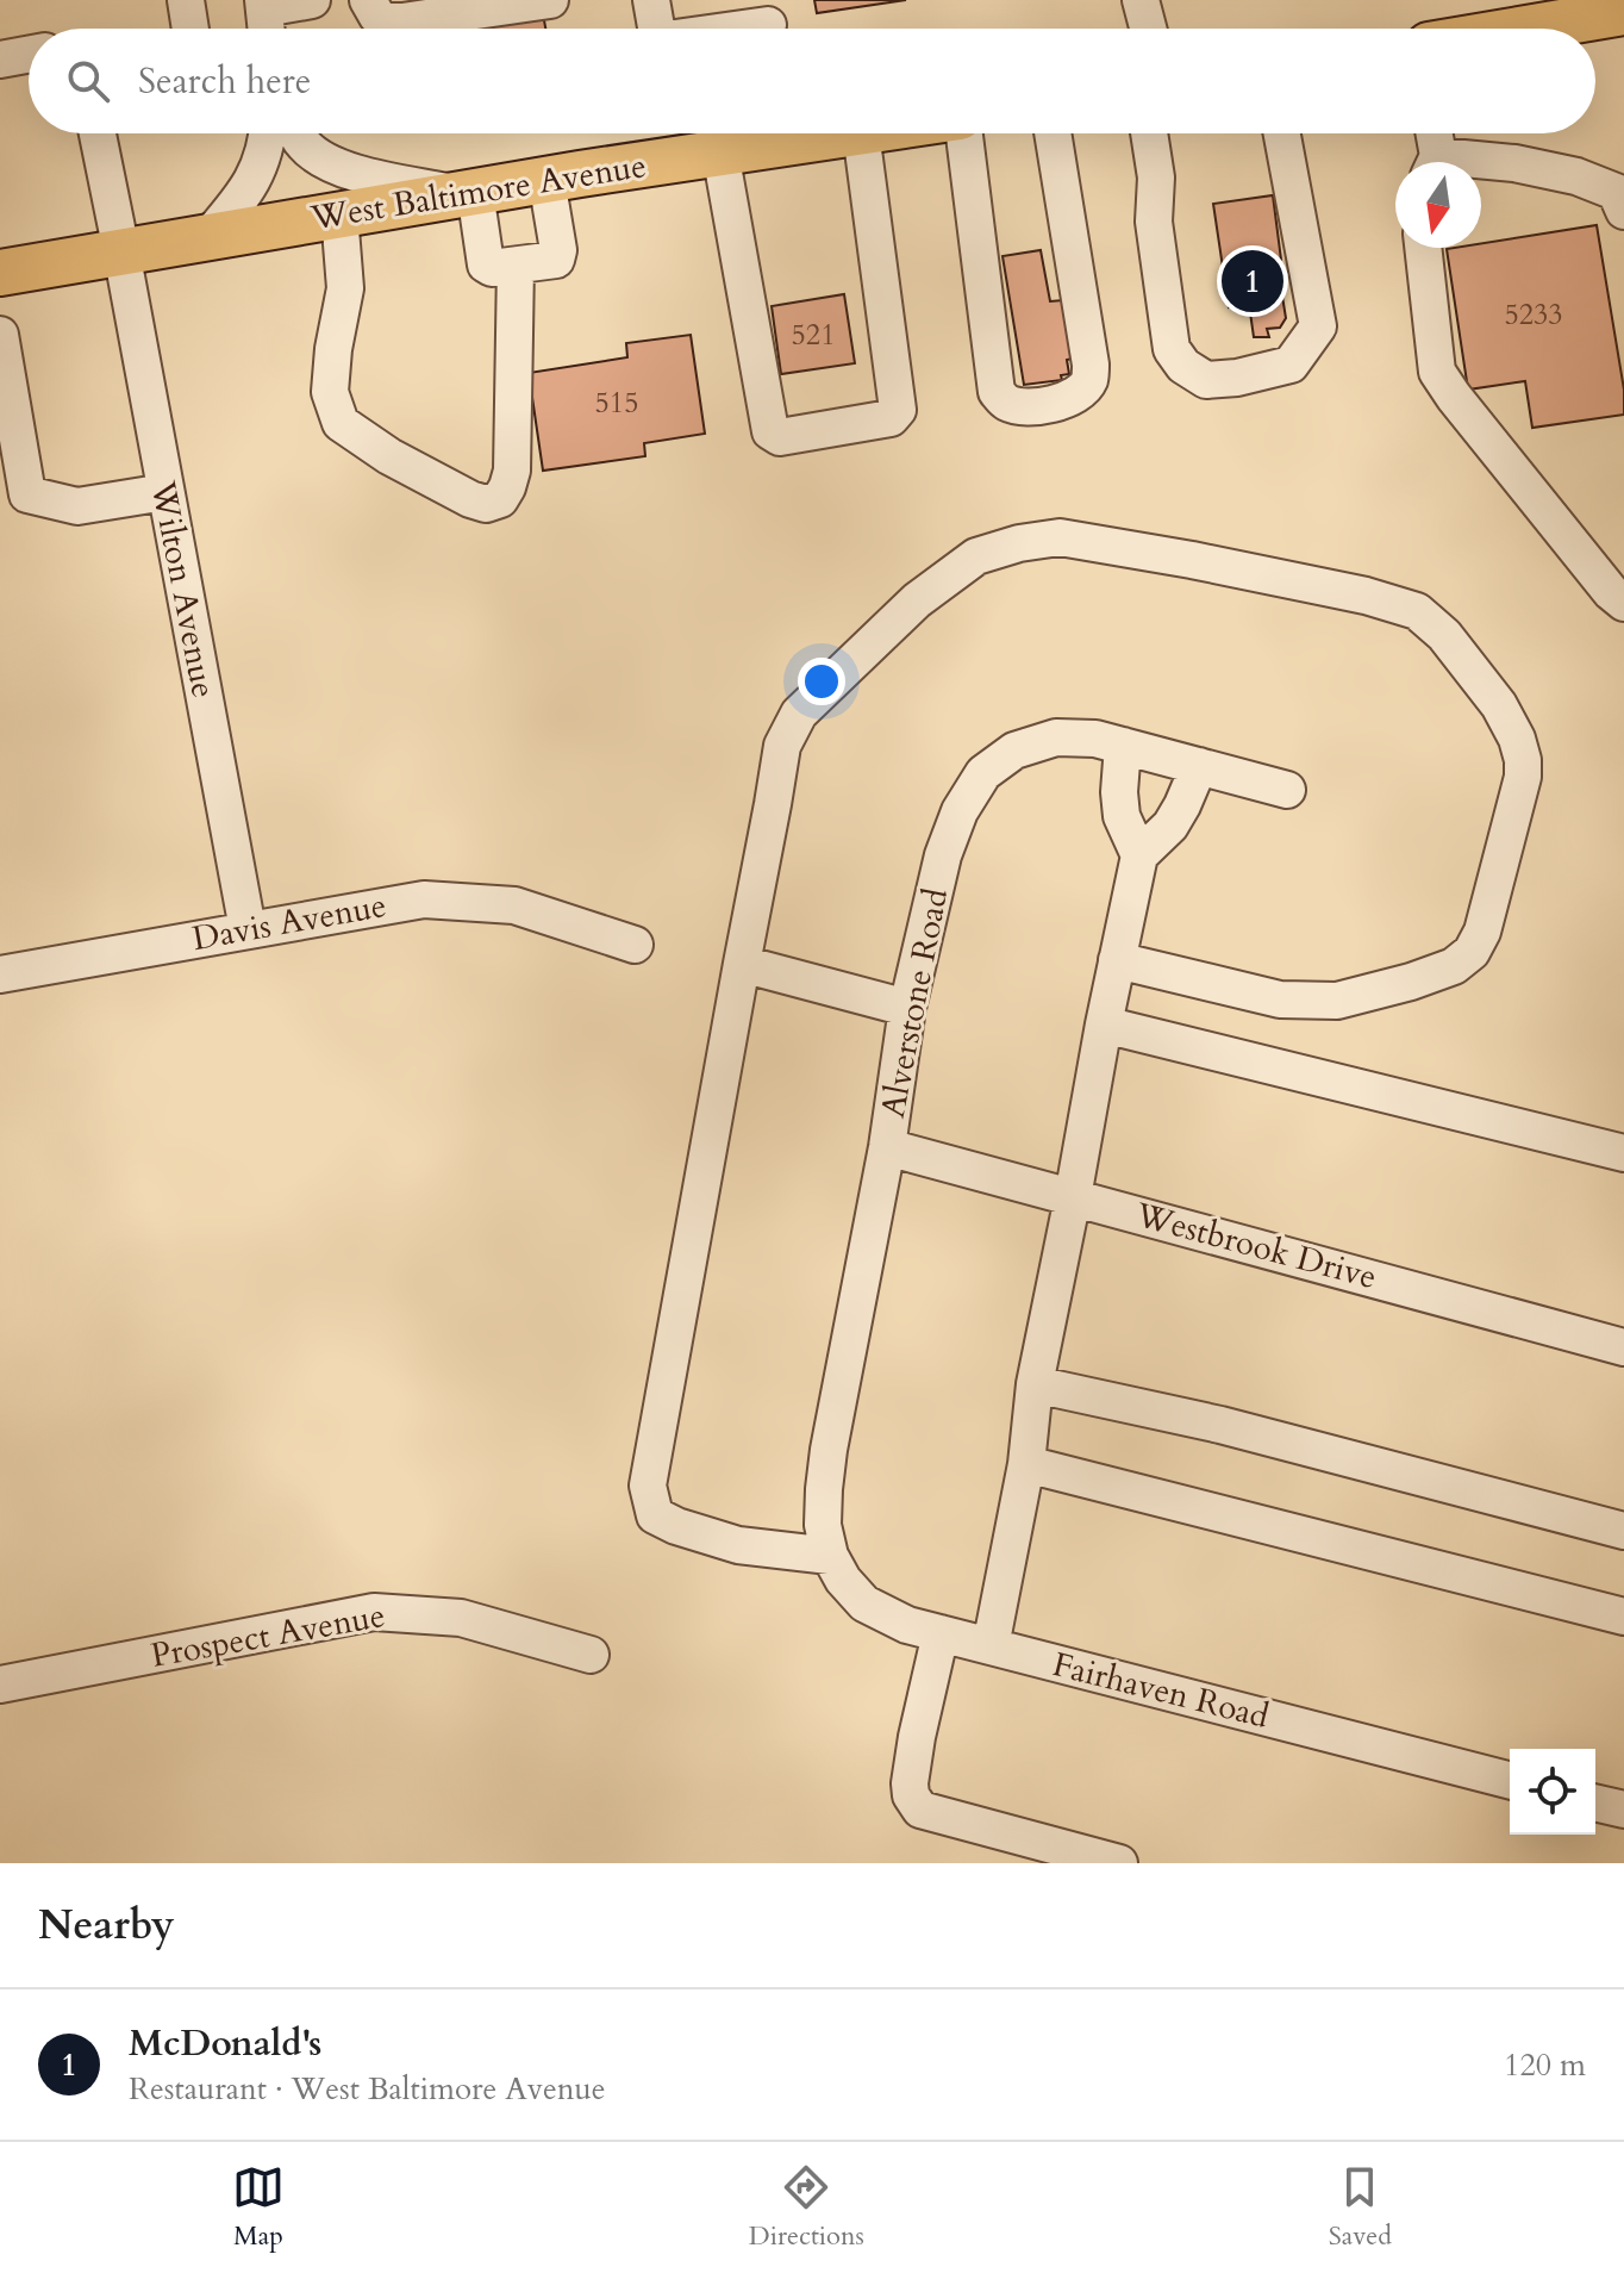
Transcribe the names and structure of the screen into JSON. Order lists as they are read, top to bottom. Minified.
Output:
{"streets":{"main road":["West Baltimore Avenue"],"street":["Wilton Avenue","Davis Avenue","Alverstone Road","Westbrook Drive","Prospect Avenue","Fairhaven Road"]},"crossings":[["West Baltimore Avenue","Wilton Avenue"],["Wilton Avenue","Davis Avenue"],["Alverstone Road","Westbrook Drive"],["Alverstone Road","Fairhaven Road"]],"house_numbers":["5233","521","515"],"north":"bottom","page":{"search":"Search here","pins":"1","heading":"Nearby","list":[{"mark":"1","name":"McDonald's","note":"Restaurant · West Baltimore Avenue","value":"120 m"}],"nav":["Map","Directions","Saved"]}}
